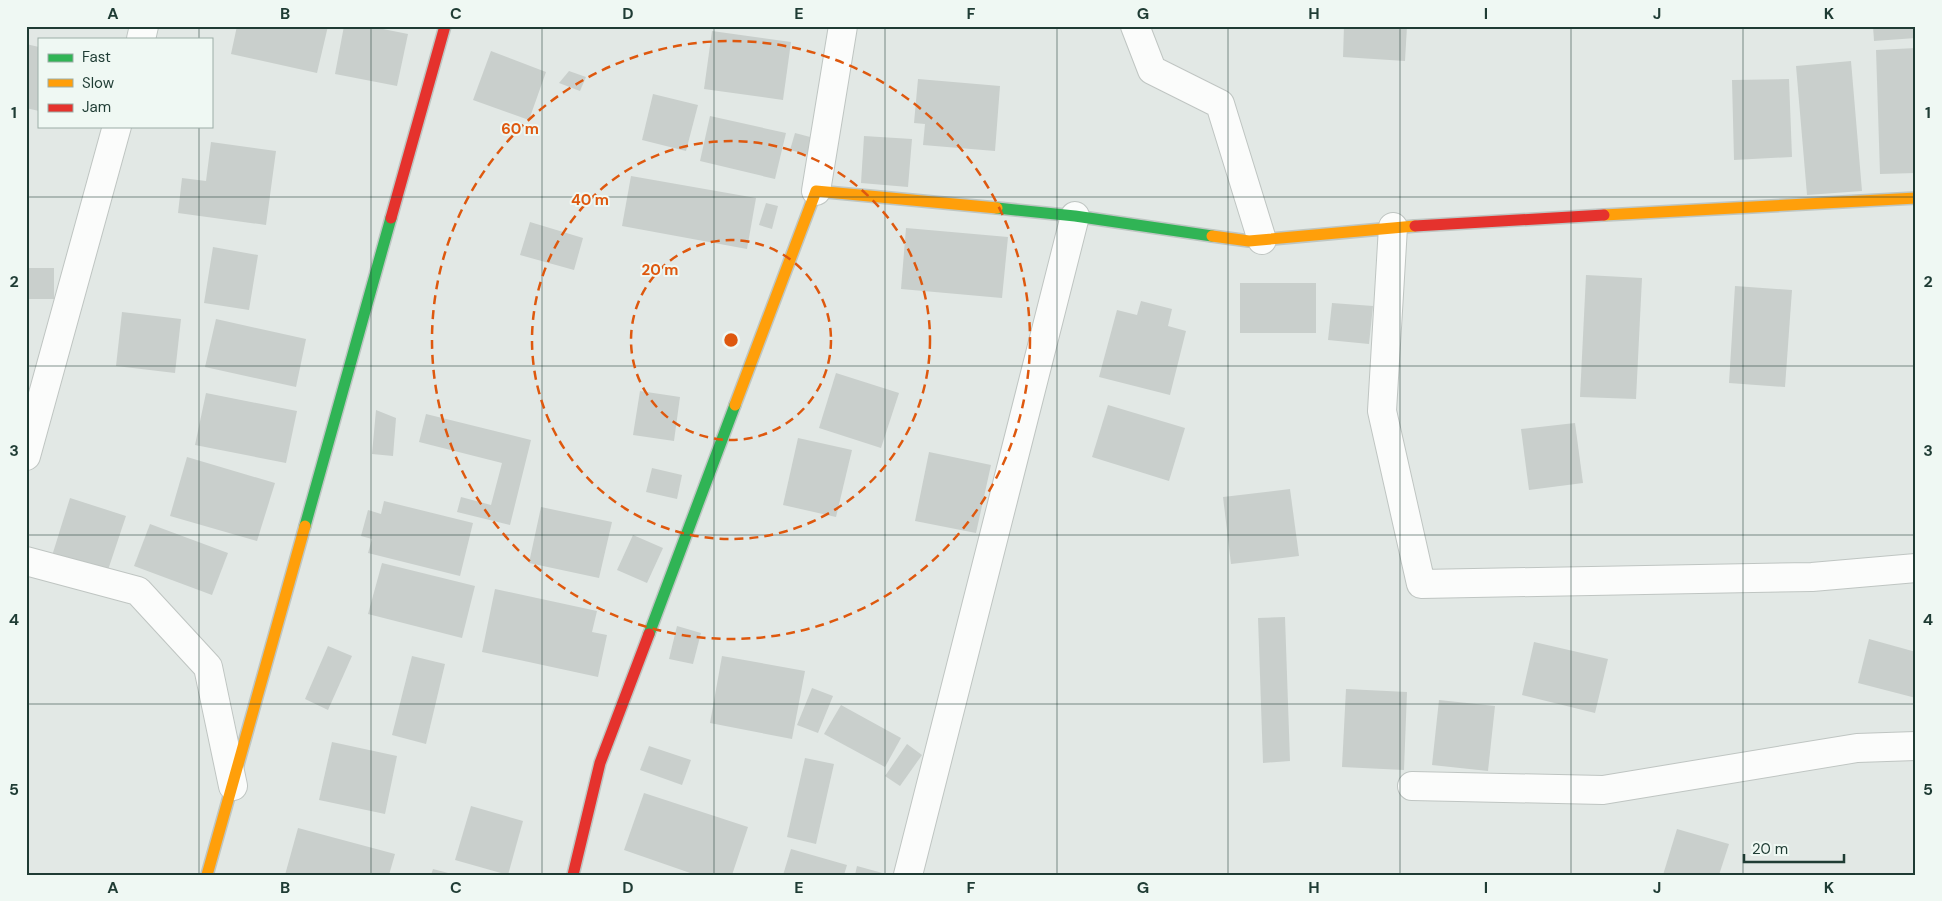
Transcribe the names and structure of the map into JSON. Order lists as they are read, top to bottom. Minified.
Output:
{"legend":["Fast","Slow","Jam"],"scale_bar":"20 m","grid":{"columns":["A","B","C","D","E","F","G","H","I","J","K"],"rows":["1","2","3","4","5"]},"rings":["60 m","40 m","20 m"]}
